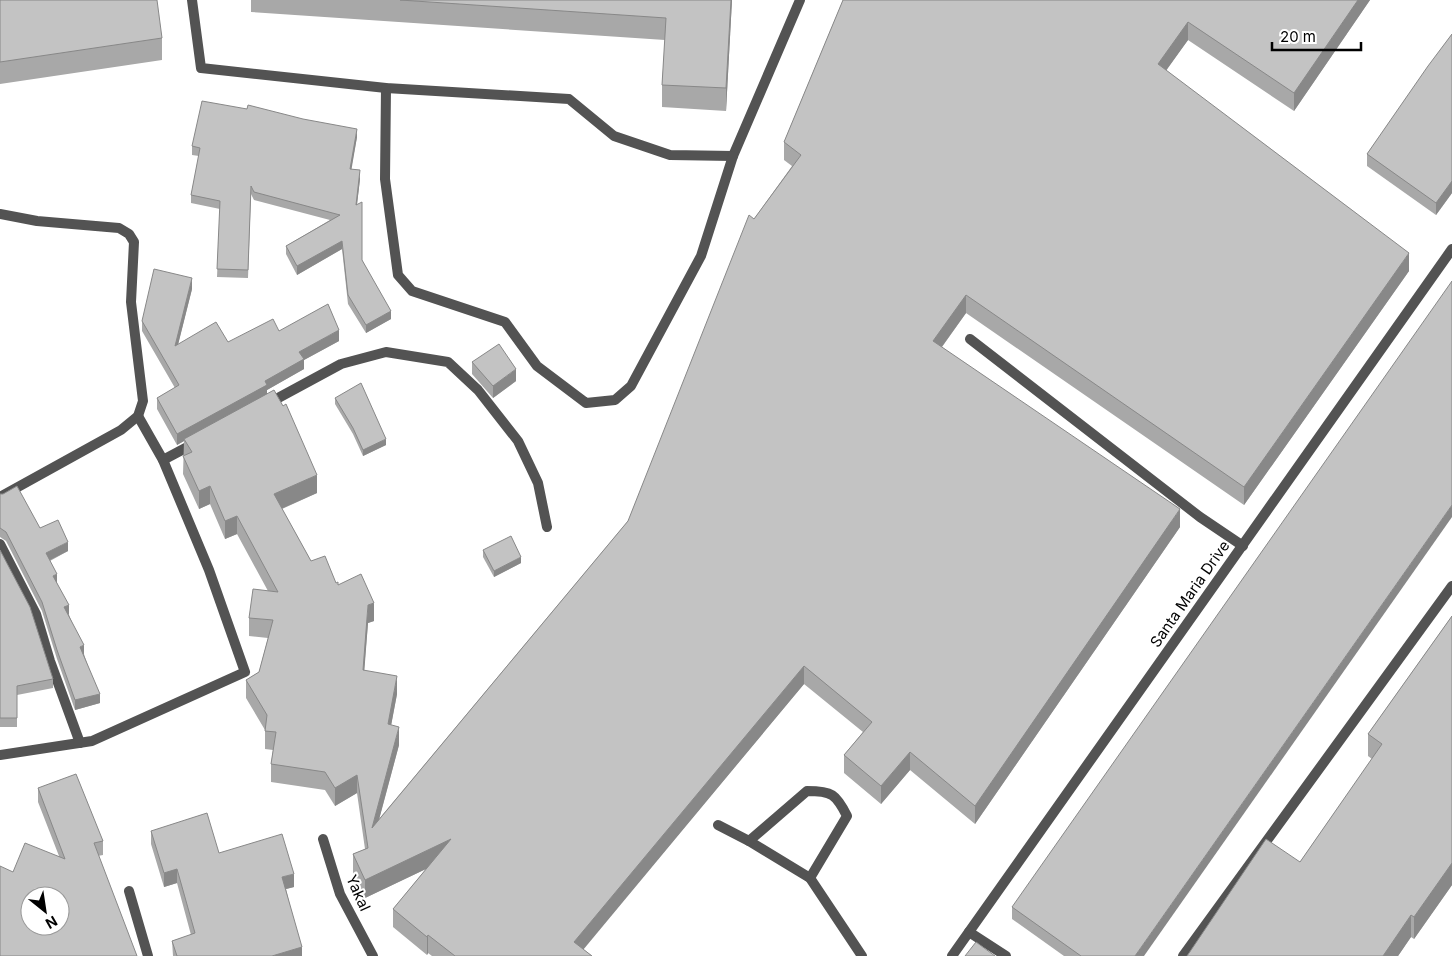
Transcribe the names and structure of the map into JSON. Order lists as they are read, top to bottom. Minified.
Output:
{"streets":{"street":["Santa Maria Drive","Yakal"]},"scale_bar":"20 m","north":"bottom right"}
